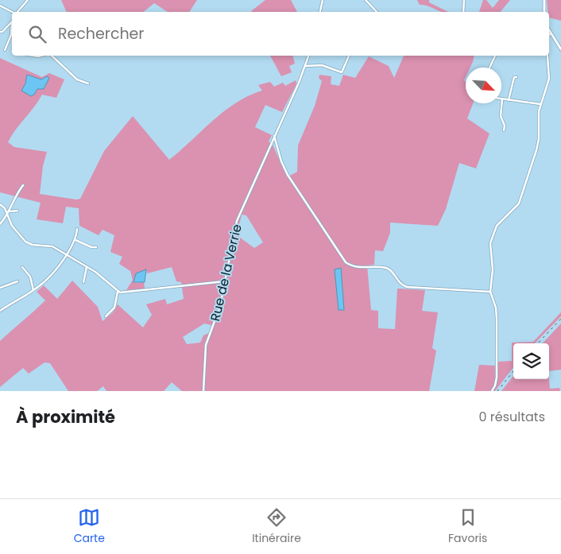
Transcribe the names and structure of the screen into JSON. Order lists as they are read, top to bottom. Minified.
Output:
{"streets":{"street":["Rue de la Verrie"]},"north":"bottom right","page":{"search":"Rechercher","heading":["À proximité","0 résultats"],"nav":["Carte","Itinéraire","Favoris"]}}
